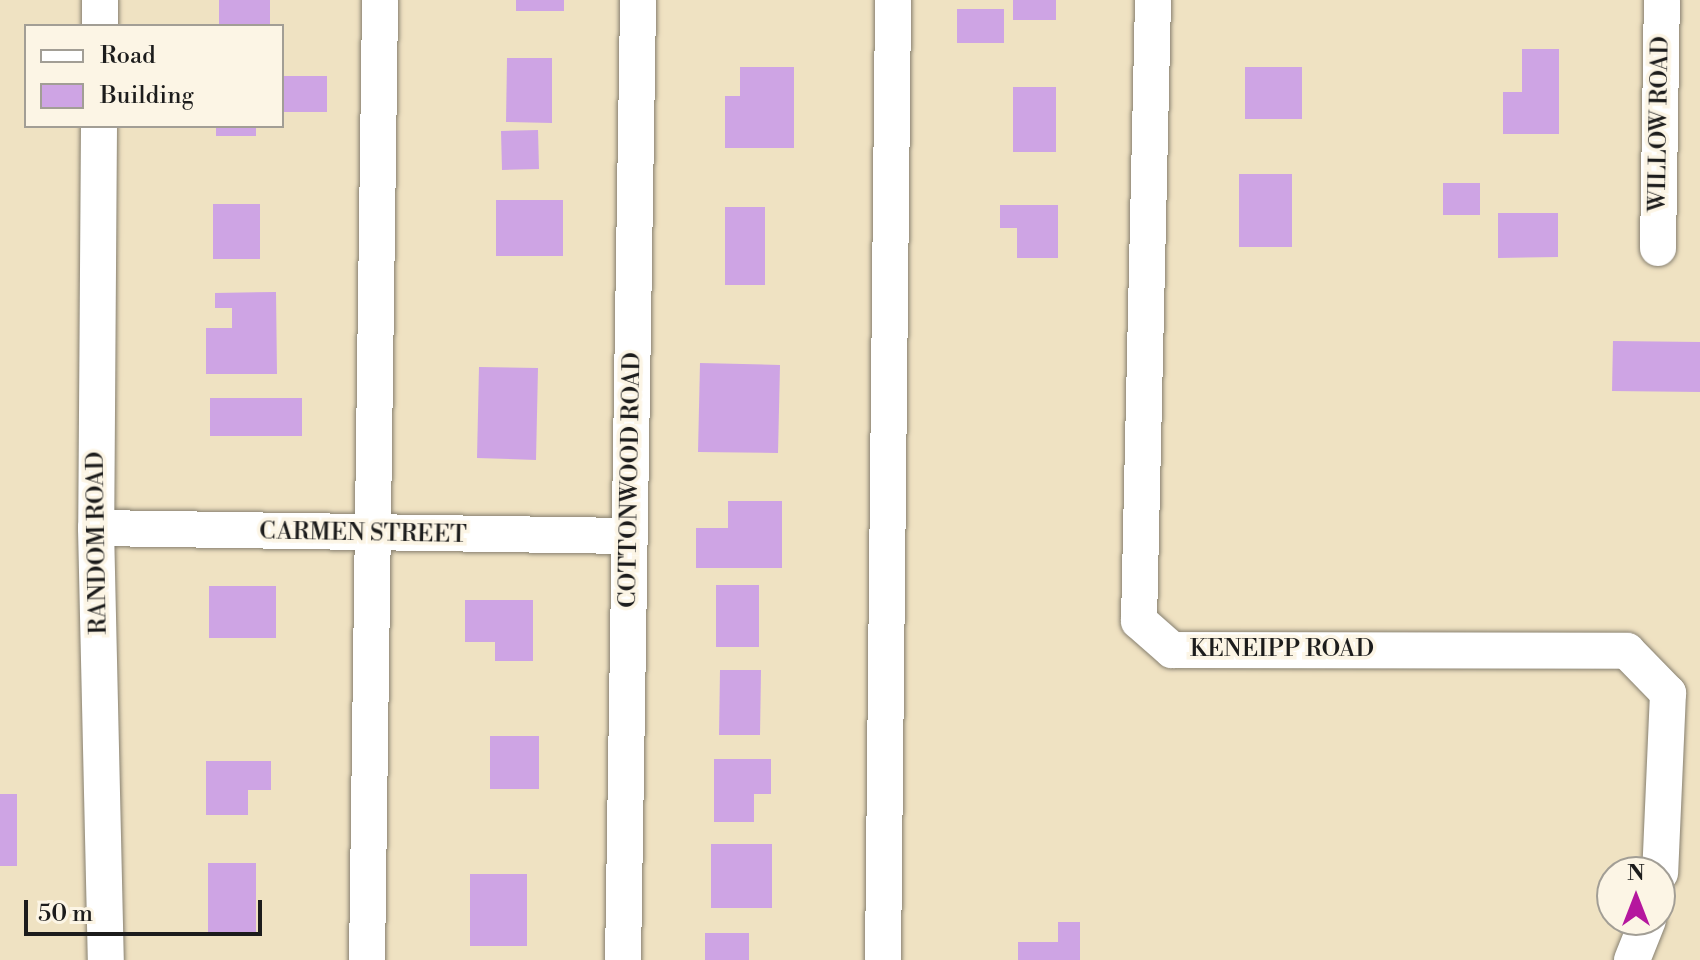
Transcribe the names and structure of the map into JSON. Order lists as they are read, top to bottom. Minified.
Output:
{"streets":{"street":["WILLOW ROAD","COTTONWOOD ROAD","CARMEN STREET","RANDOM ROAD","KENEIPP ROAD"]},"crossings":[["COTTONWOOD ROAD","CARMEN STREET"],["CARMEN STREET","RANDOM ROAD"]],"legend":["Road","Building"],"scale_bar":"50 m","north":"top"}
